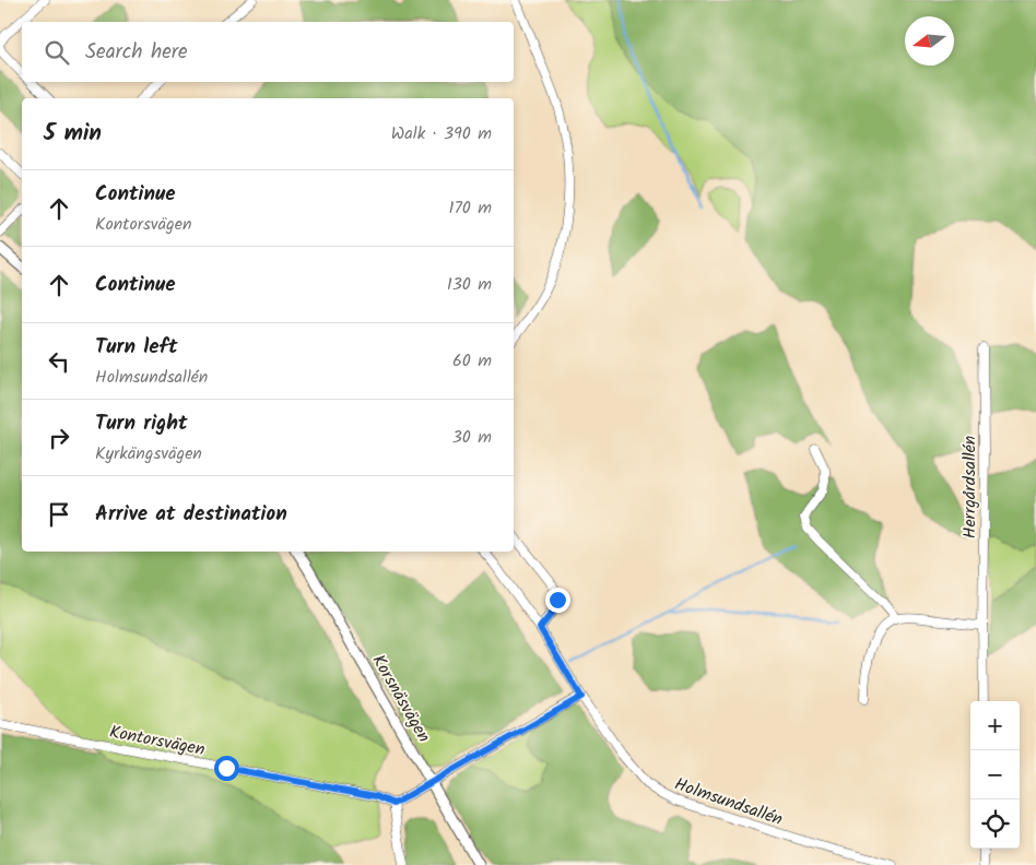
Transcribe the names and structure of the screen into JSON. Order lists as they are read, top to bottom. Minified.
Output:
{"streets":{"street":["Herrgårdsallén","Korsnäsvägen","Kontorsvägen","Holmsundsallén"]},"north":"left","page":{"search":"Search here","heading":["5 min","Walk · 390 m"],"list":[["Continue","Kontorsvägen","170 m"],["Continue","130 m"],["Turn left","Holmsundsallén","60 m"],["Turn right","Kyrkängsvägen","30 m"],"Arrive at destination"],"map_buttons":["+","−"]}}
